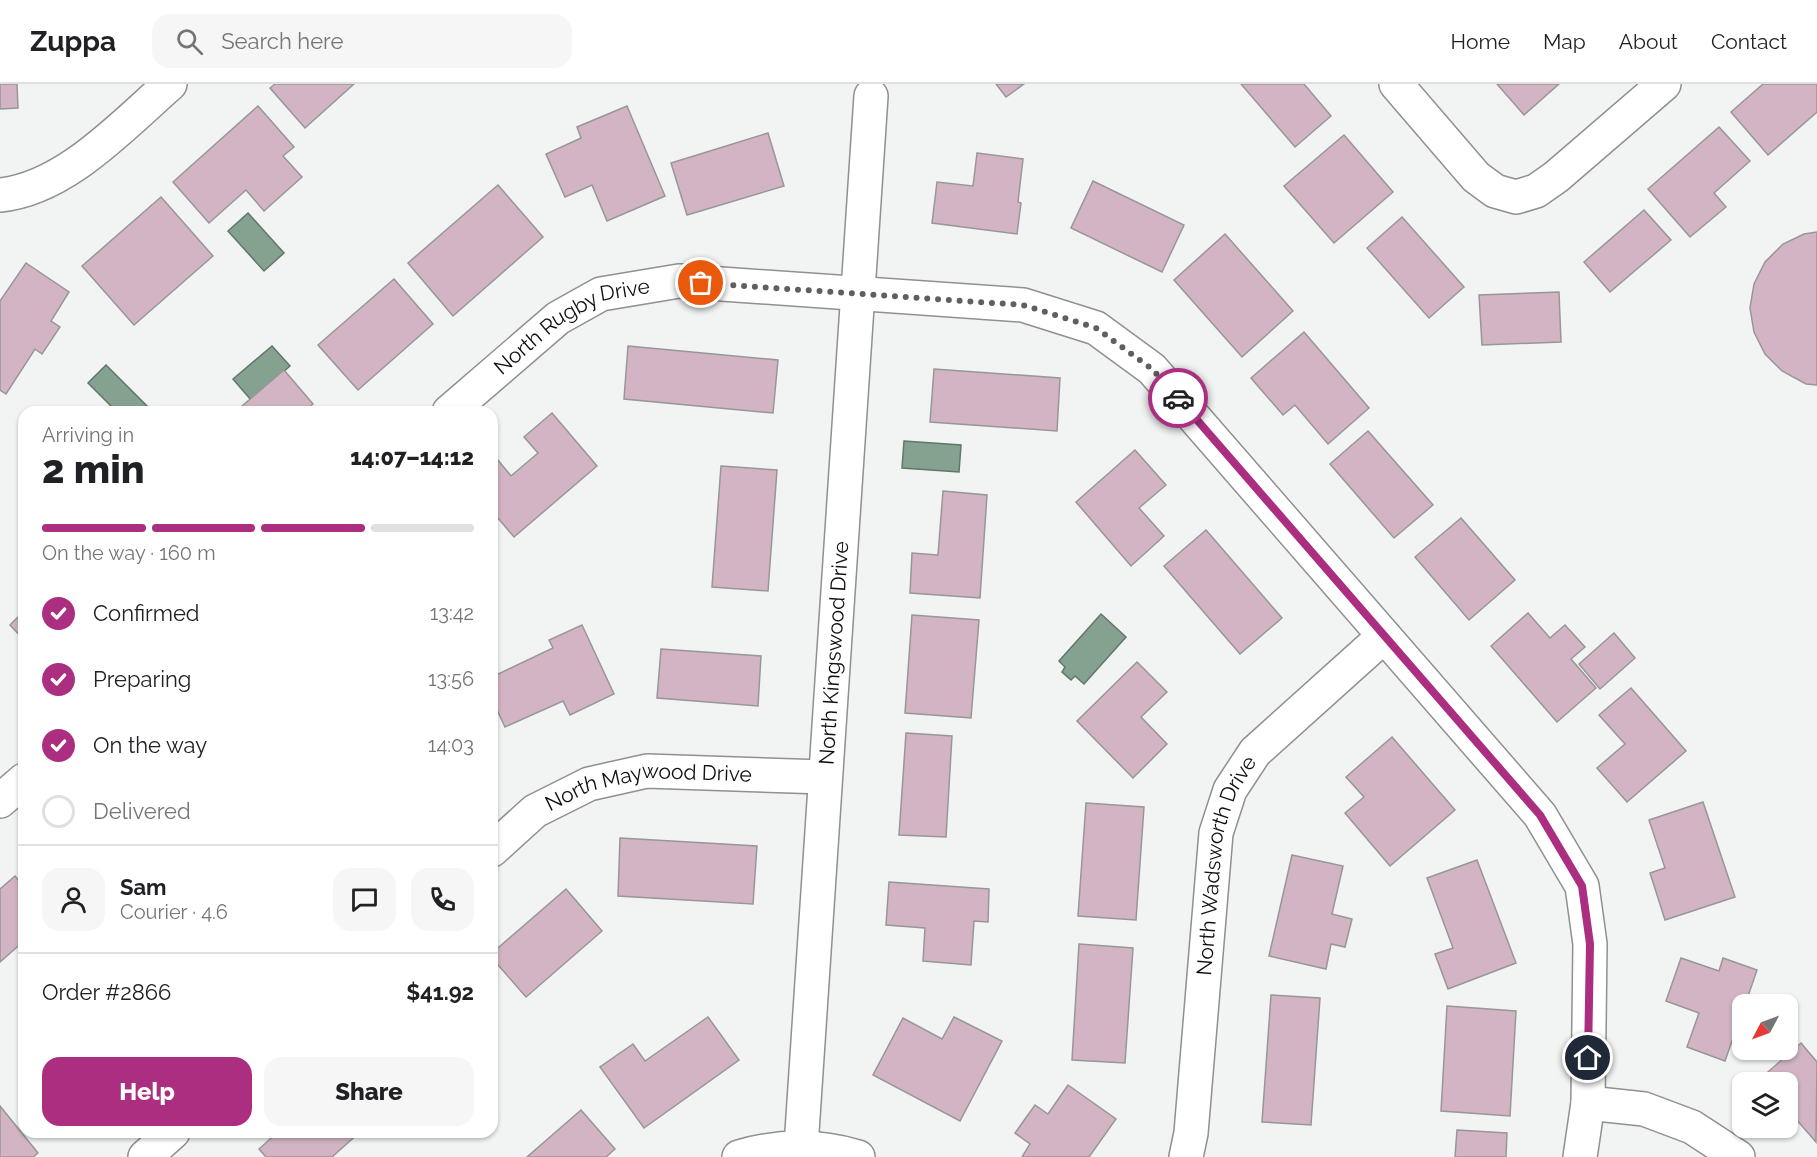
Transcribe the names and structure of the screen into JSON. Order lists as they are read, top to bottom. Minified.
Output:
{"streets":{"street":["North Rugby Drive","North Kingswood Drive","North Maywood Drive","North Wadsworth Drive"]},"crossings":[["North Rugby Drive","North Kingswood Drive"],["North Rugby Drive","North Wadsworth Drive"],["North Kingswood Drive","North Maywood Drive"]],"north":"bottom left","page":{"header":"Zuppa","search":"Search here","nav":["Home","Map","About","Contact"],"heading":["2 min","Arriving in","14:07–14:12"],"panel":["Sam","Courier · 4.6","Order #2866","$41.92"],"bar":"On the way · 160 m","list":[["Confirmed","13:42"],["Preparing","13:56"],["On the way","14:03"],"Delivered"],"buttons":["Help","Share"]}}
